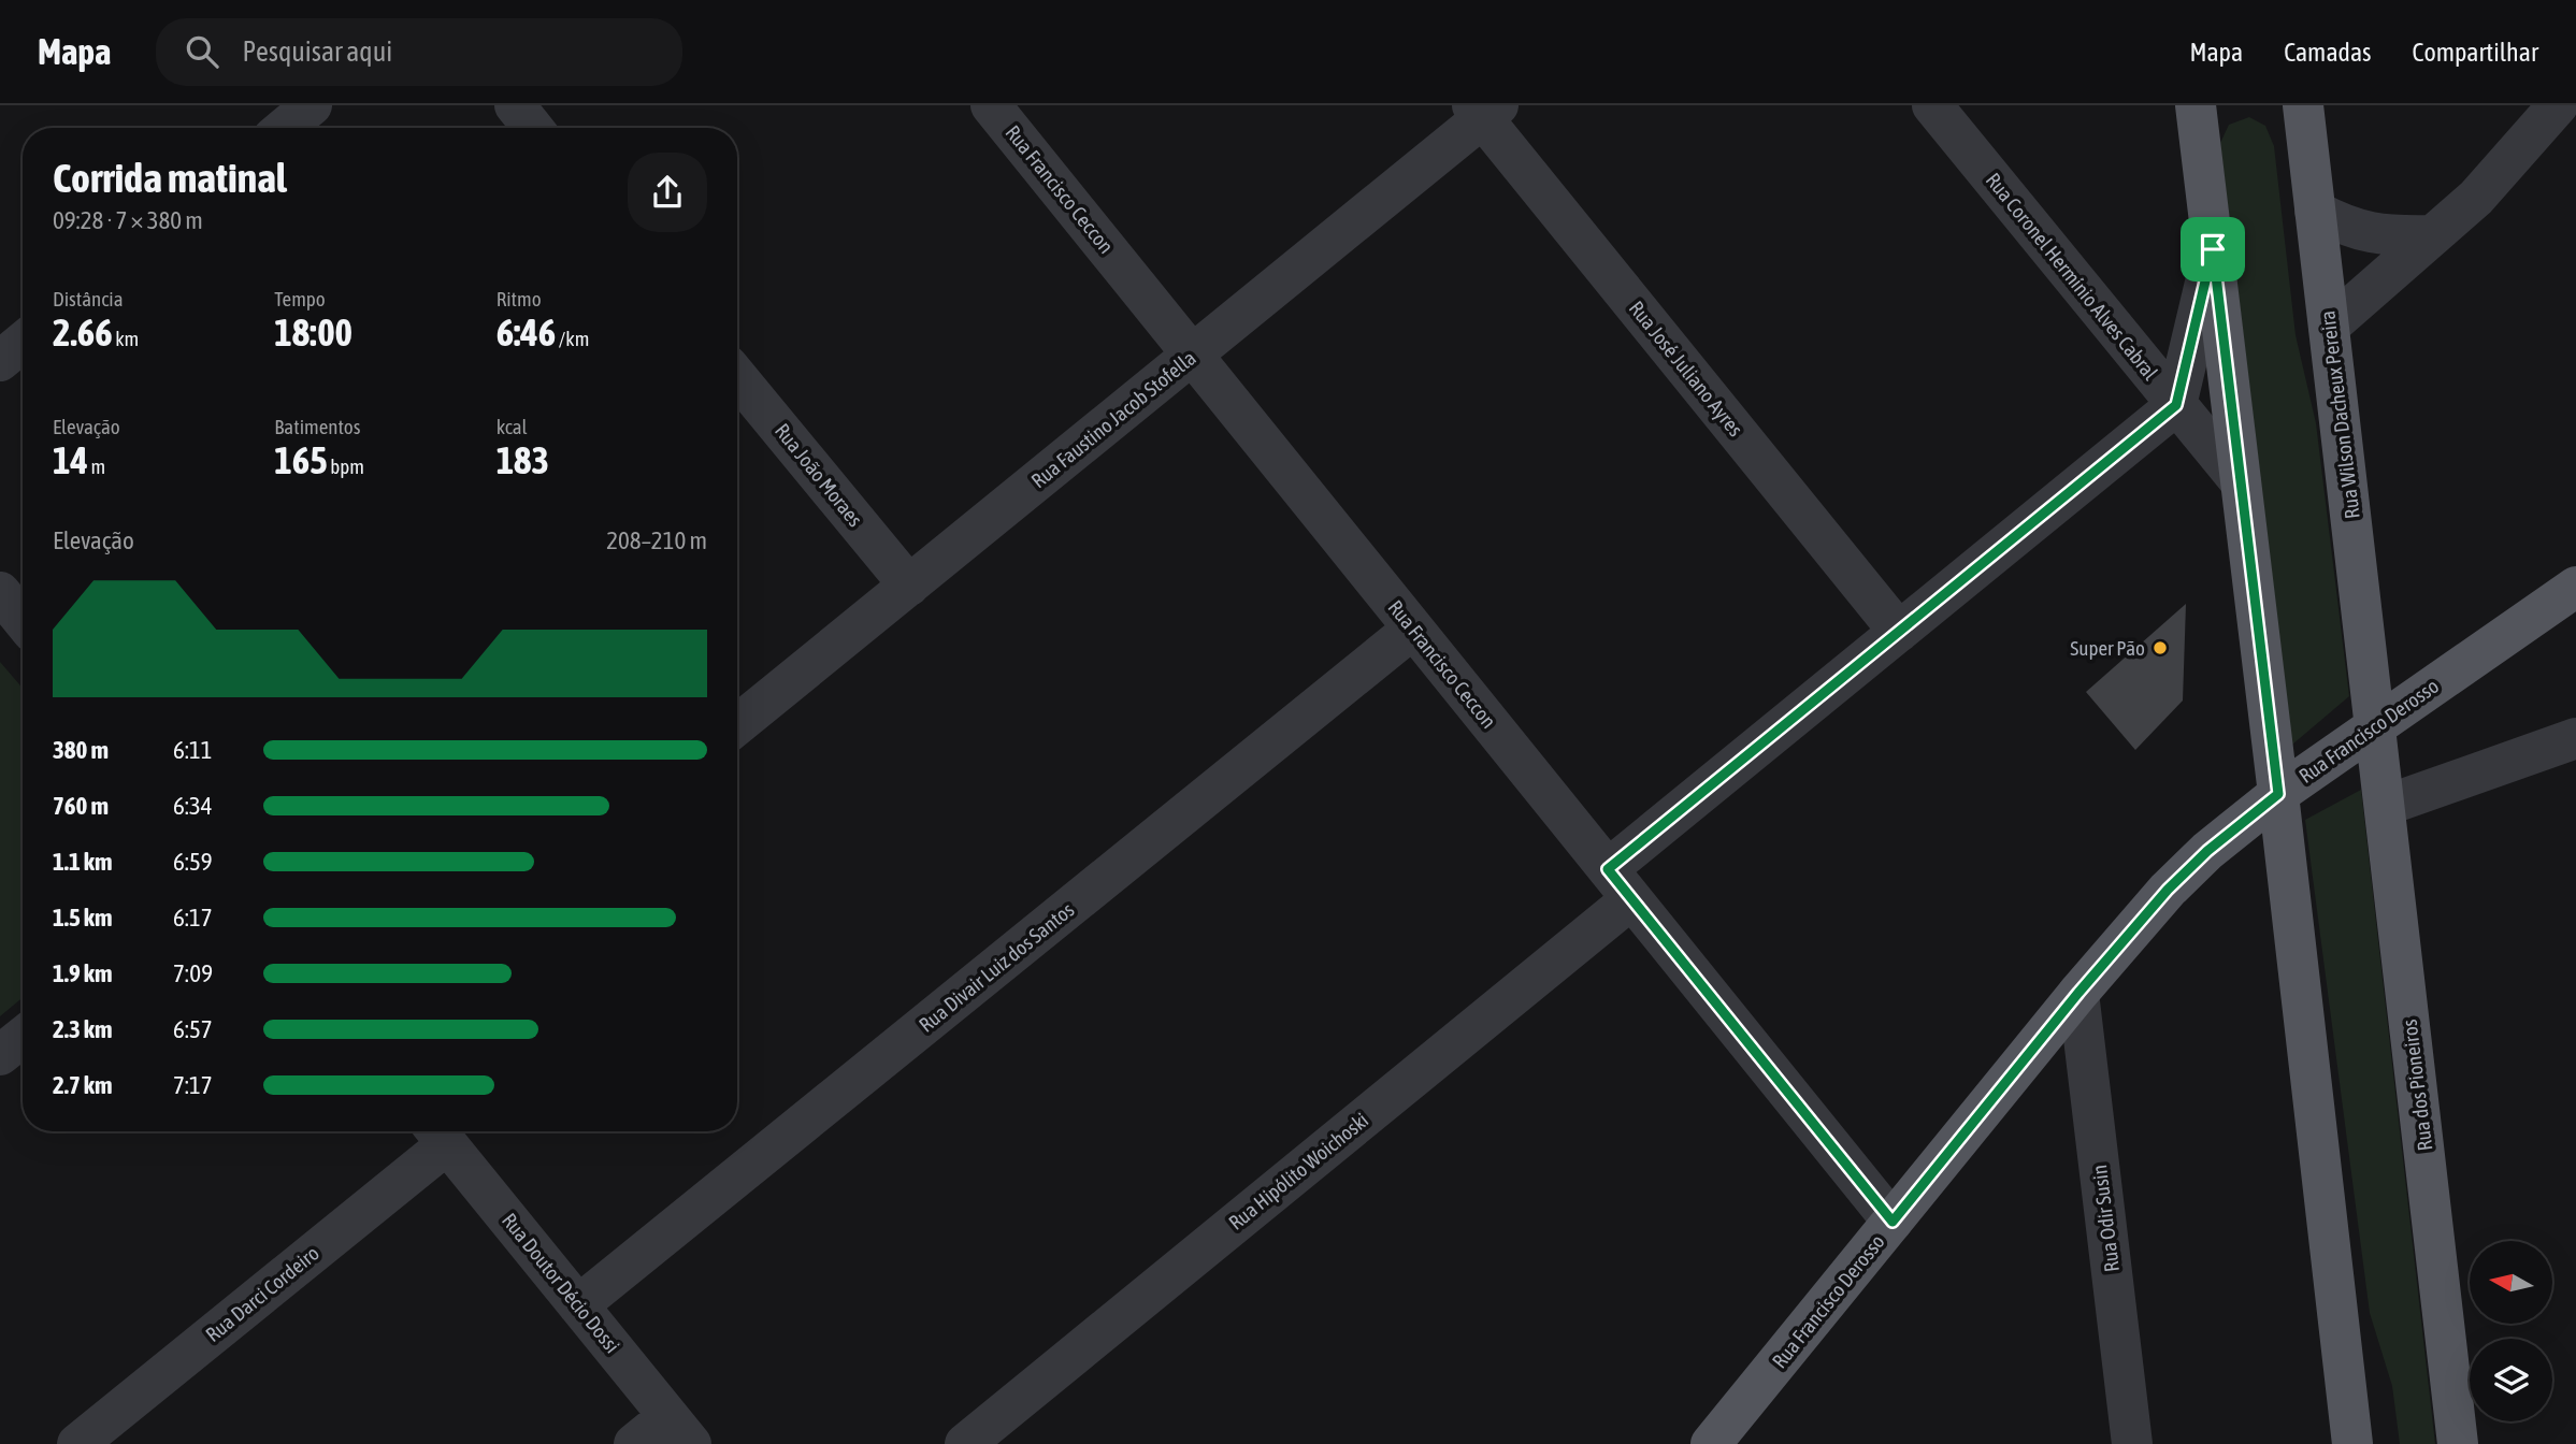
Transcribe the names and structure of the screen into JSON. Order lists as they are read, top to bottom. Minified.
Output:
{"streets":{"main road":["Rua Wilson Dacheux Pereira","Rua Francisco Derosso","Rua dos Pioneiros"],"street":["Rua Francisco Ceccon","Rua Coronel Hermínio Alves Cabral","Rua José Juliano Ayres","Rua Faustino Jacob Stofella","Rua João Moraes","Rua Divair Luiz dos Santos","Rua Hipólito Woichoski","Rua Odir Susin","Rua Doutor Décio Dossi","Rua Darci Cordeiro"]},"crossings":[["Rua Francisco Ceccon","Rua Faustino Jacob Stofella"],["Rua Francisco Ceccon","Rua Francisco Derosso"],["Rua Francisco Ceccon","Rua Divair Luiz dos Santos"],["Rua Francisco Ceccon","Rua Hipólito Woichoski"],["Rua Coronel Hermínio Alves Cabral","Rua Hipólito Woichoski"],["Rua José Juliano Ayres","Rua Faustino Jacob Stofella"],["Rua José Juliano Ayres","Rua Hipólito Woichoski"],["Rua Wilson Dacheux Pereira","Rua Francisco Derosso"],["Rua Wilson Dacheux Pereira","Rua dos Pioneiros"],["Rua Faustino Jacob Stofella","Rua João Moraes"],["Rua Francisco Derosso","Rua dos Pioneiros"],["Rua Francisco Derosso","Rua Odir Susin"],["Rua Divair Luiz dos Santos","Rua Doutor Décio Dossi"],["Rua Doutor Décio Dossi","Rua Darci Cordeiro"]],"places":["Super Pão"],"north":"left","page":{"header":"Mapa","search":"Pesquisar aqui","nav":["Mapa","Camadas","Compartilhar"],"heading":["Corrida matinal","09:28 · 7 × 380 m"],"stats":[["Distância","2.66 km"],["Tempo","18:00"],["Ritmo","6:46 /km"],["Elevação","14 m"],["Batimentos","165 bpm"],["kcal","183"]],"chart":["Elevação","208–210 m"],"list":[{"name":"380 m","note":"6:11"},{"name":"760 m","note":"6:34"},{"name":"1.1 km","note":"6:59"},{"name":"1.5 km","note":"6:17"},{"name":"1.9 km","note":"7:09"},{"name":"2.3 km","note":"6:57"},{"name":"2.7 km","note":"7:17"}]}}
